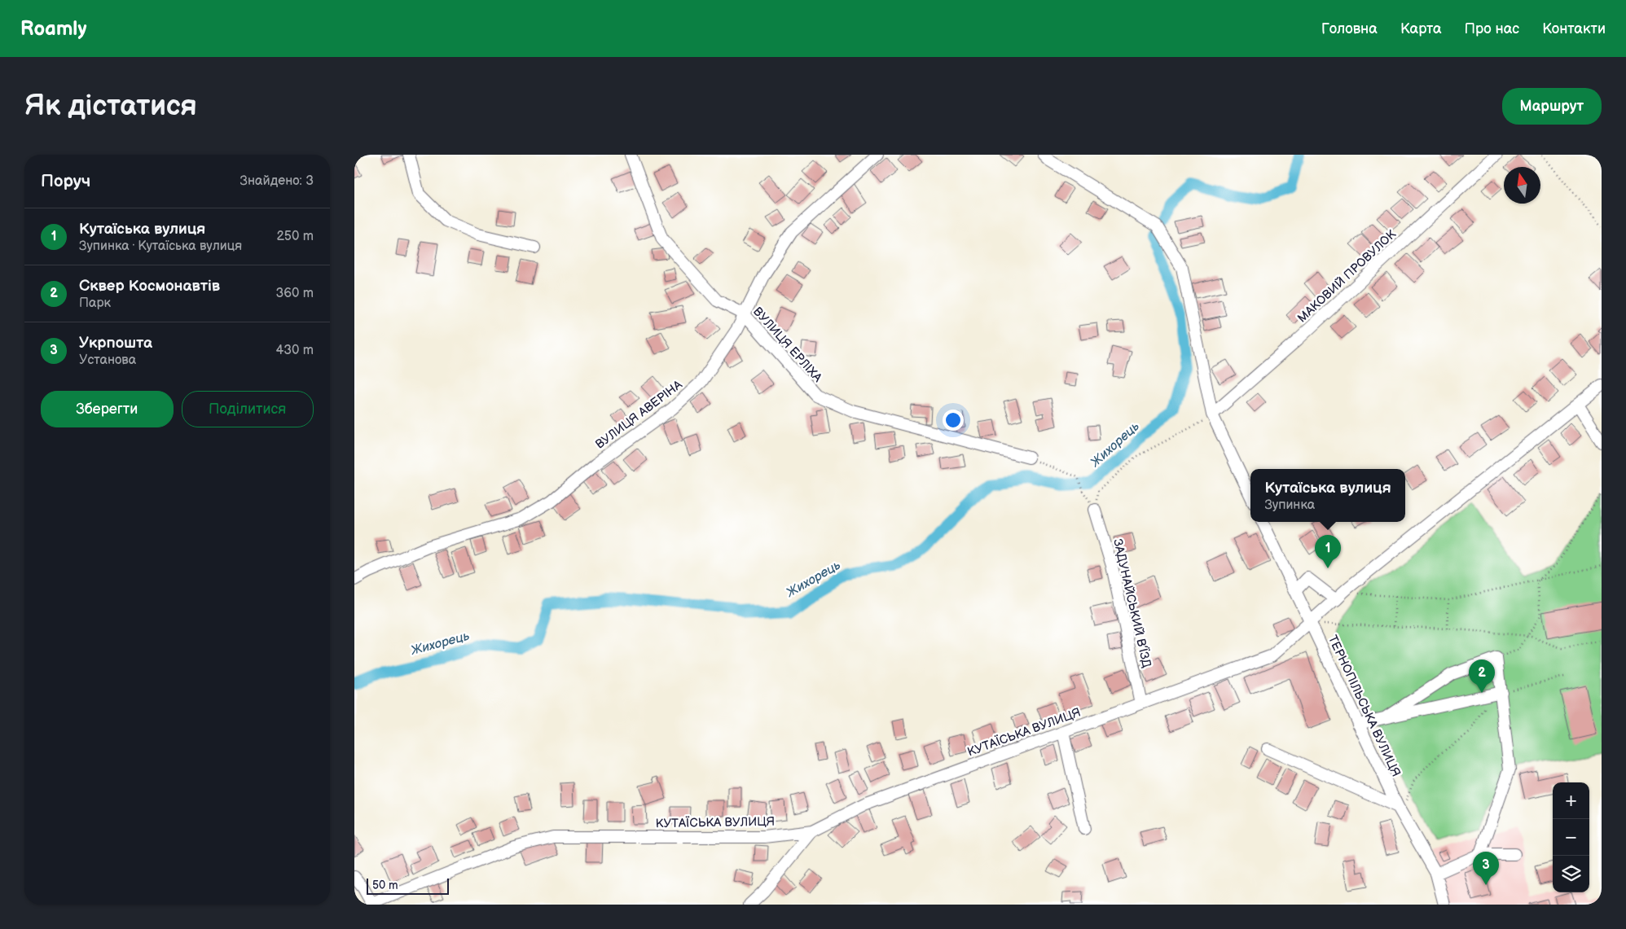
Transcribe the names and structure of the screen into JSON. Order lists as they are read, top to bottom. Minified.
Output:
{"streets":{"street":["МАКОВИЙ ПРОВУЛОК","ВУЛИЦЯ ЕРЛІХА","ВУЛИЦЯ АВЕРІНА","ЗАДУНАЙСЬКИЙ В’ЇЗД","ТЕРНОПІЛЬСЬКА ВУЛИЦЯ","КУТАЇСЬКА ВУЛИЦЯ"]},"crossings":[["ВУЛИЦЯ ЕРЛІХА","ВУЛИЦЯ АВЕРІНА"],["ЗАДУНАЙСЬКИЙ В’ЇЗД","КУТАЇСЬКА ВУЛИЦЯ"],["ТЕРНОПІЛЬСЬКА ВУЛИЦЯ","КУТАЇСЬКА ВУЛИЦЯ"]],"water":["Жихорець"],"scale_bar":"50 m","north":"top","page":{"header":"Roamly","nav":["Головна","Карта","Про нас","Контакти"],"buttons":["Маршрут",["Зберегти","Поділитися"]],"title":"Як дістатися","heading":["Поруч","Знайдено: 3"],"list":[{"mark":"1","name":"Кутаїська вулиця","note":"Зупинка · Кутаїська вулиця","value":"250 m"},{"mark":"2","name":"Сквер Космонавтів","note":"Парк","value":"360 m"},{"mark":"3","name":"Укрпошта","note":"Установа","value":"430 m"}],"popup":["Кутаїська вулиця","Зупинка"],"pins":["1","2","3"],"map_buttons":["+","−"],"scale":"50 m"}}
